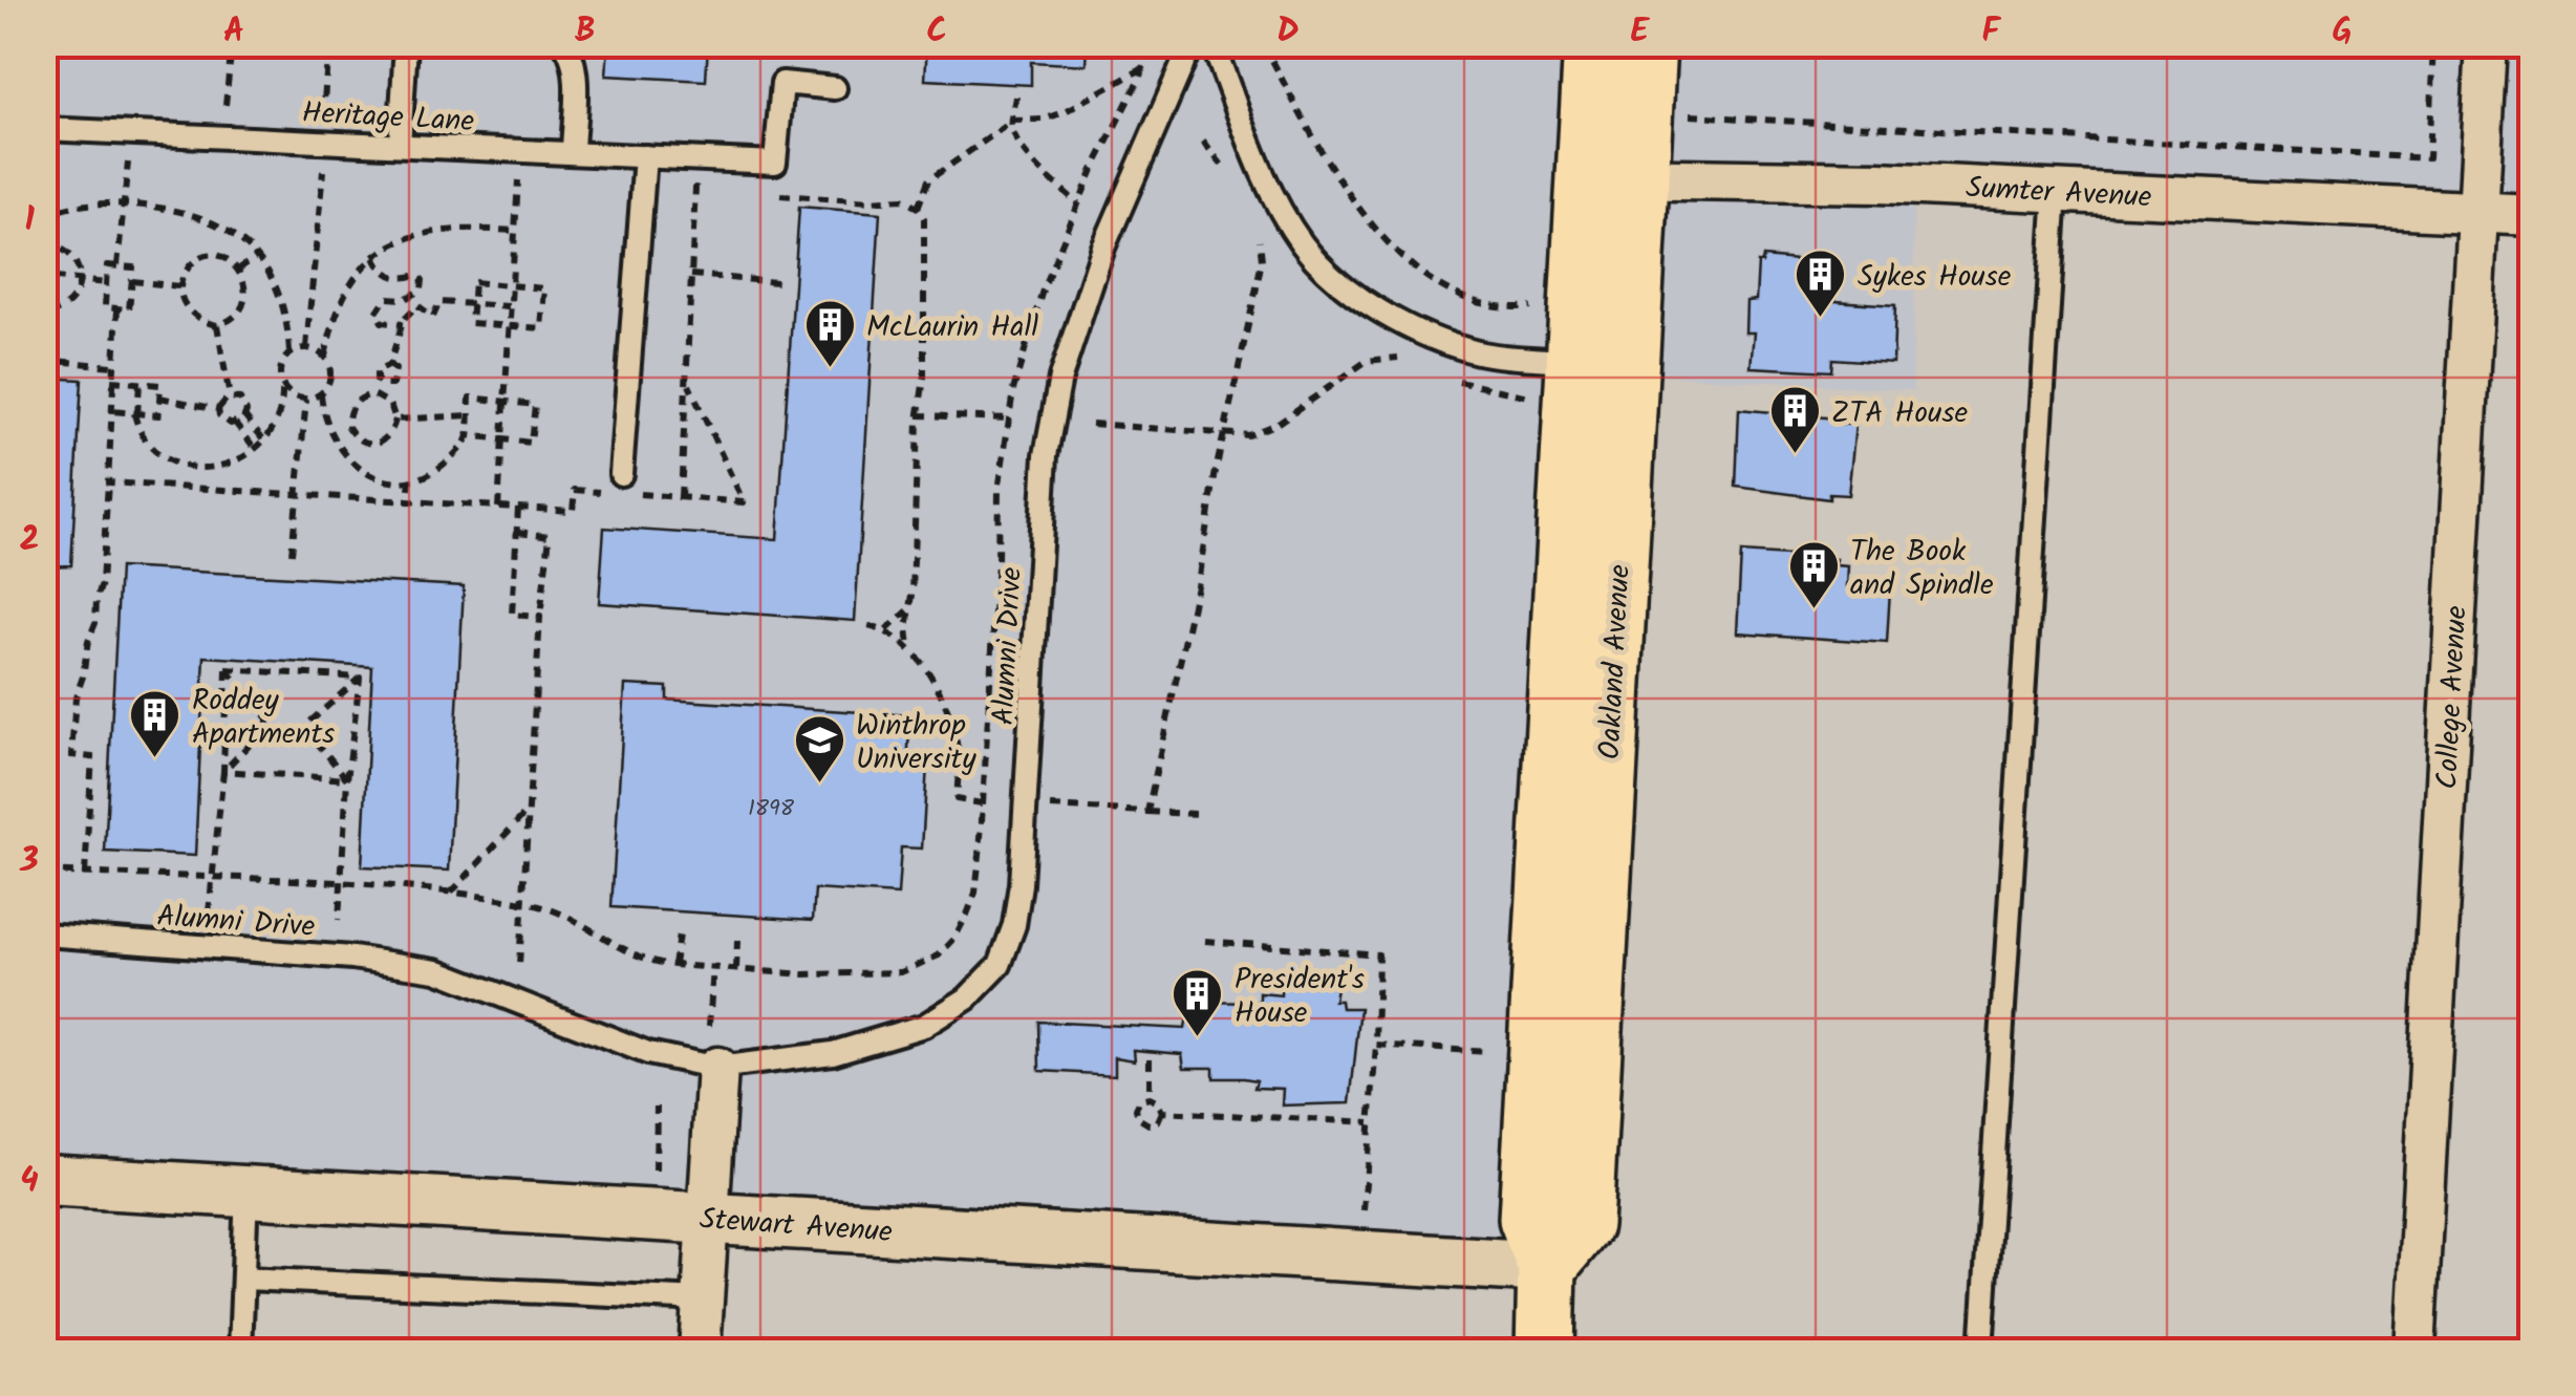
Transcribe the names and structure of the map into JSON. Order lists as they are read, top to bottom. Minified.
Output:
{"streets":{"main road":["Oakland Avenue"],"street":["Sumter Avenue","College Avenue","Stewart Avenue"],"lane":["Heritage Lane","Alumni Drive"]},"crossings":[["Sumter Avenue","Oakland Avenue"],["Sumter Avenue","College Avenue"],["Oakland Avenue","Stewart Avenue"]],"places":{"building":["Sykes House","McLaurin Hall","ZTA House","The Book and Spindle","Roddey Apartments","President's House"],"school or university":["Winthrop University"]},"house_numbers":["1898"],"grid":{"columns":["A","B","C","D","E","F","G"],"rows":["1","2","3","4"]}}
